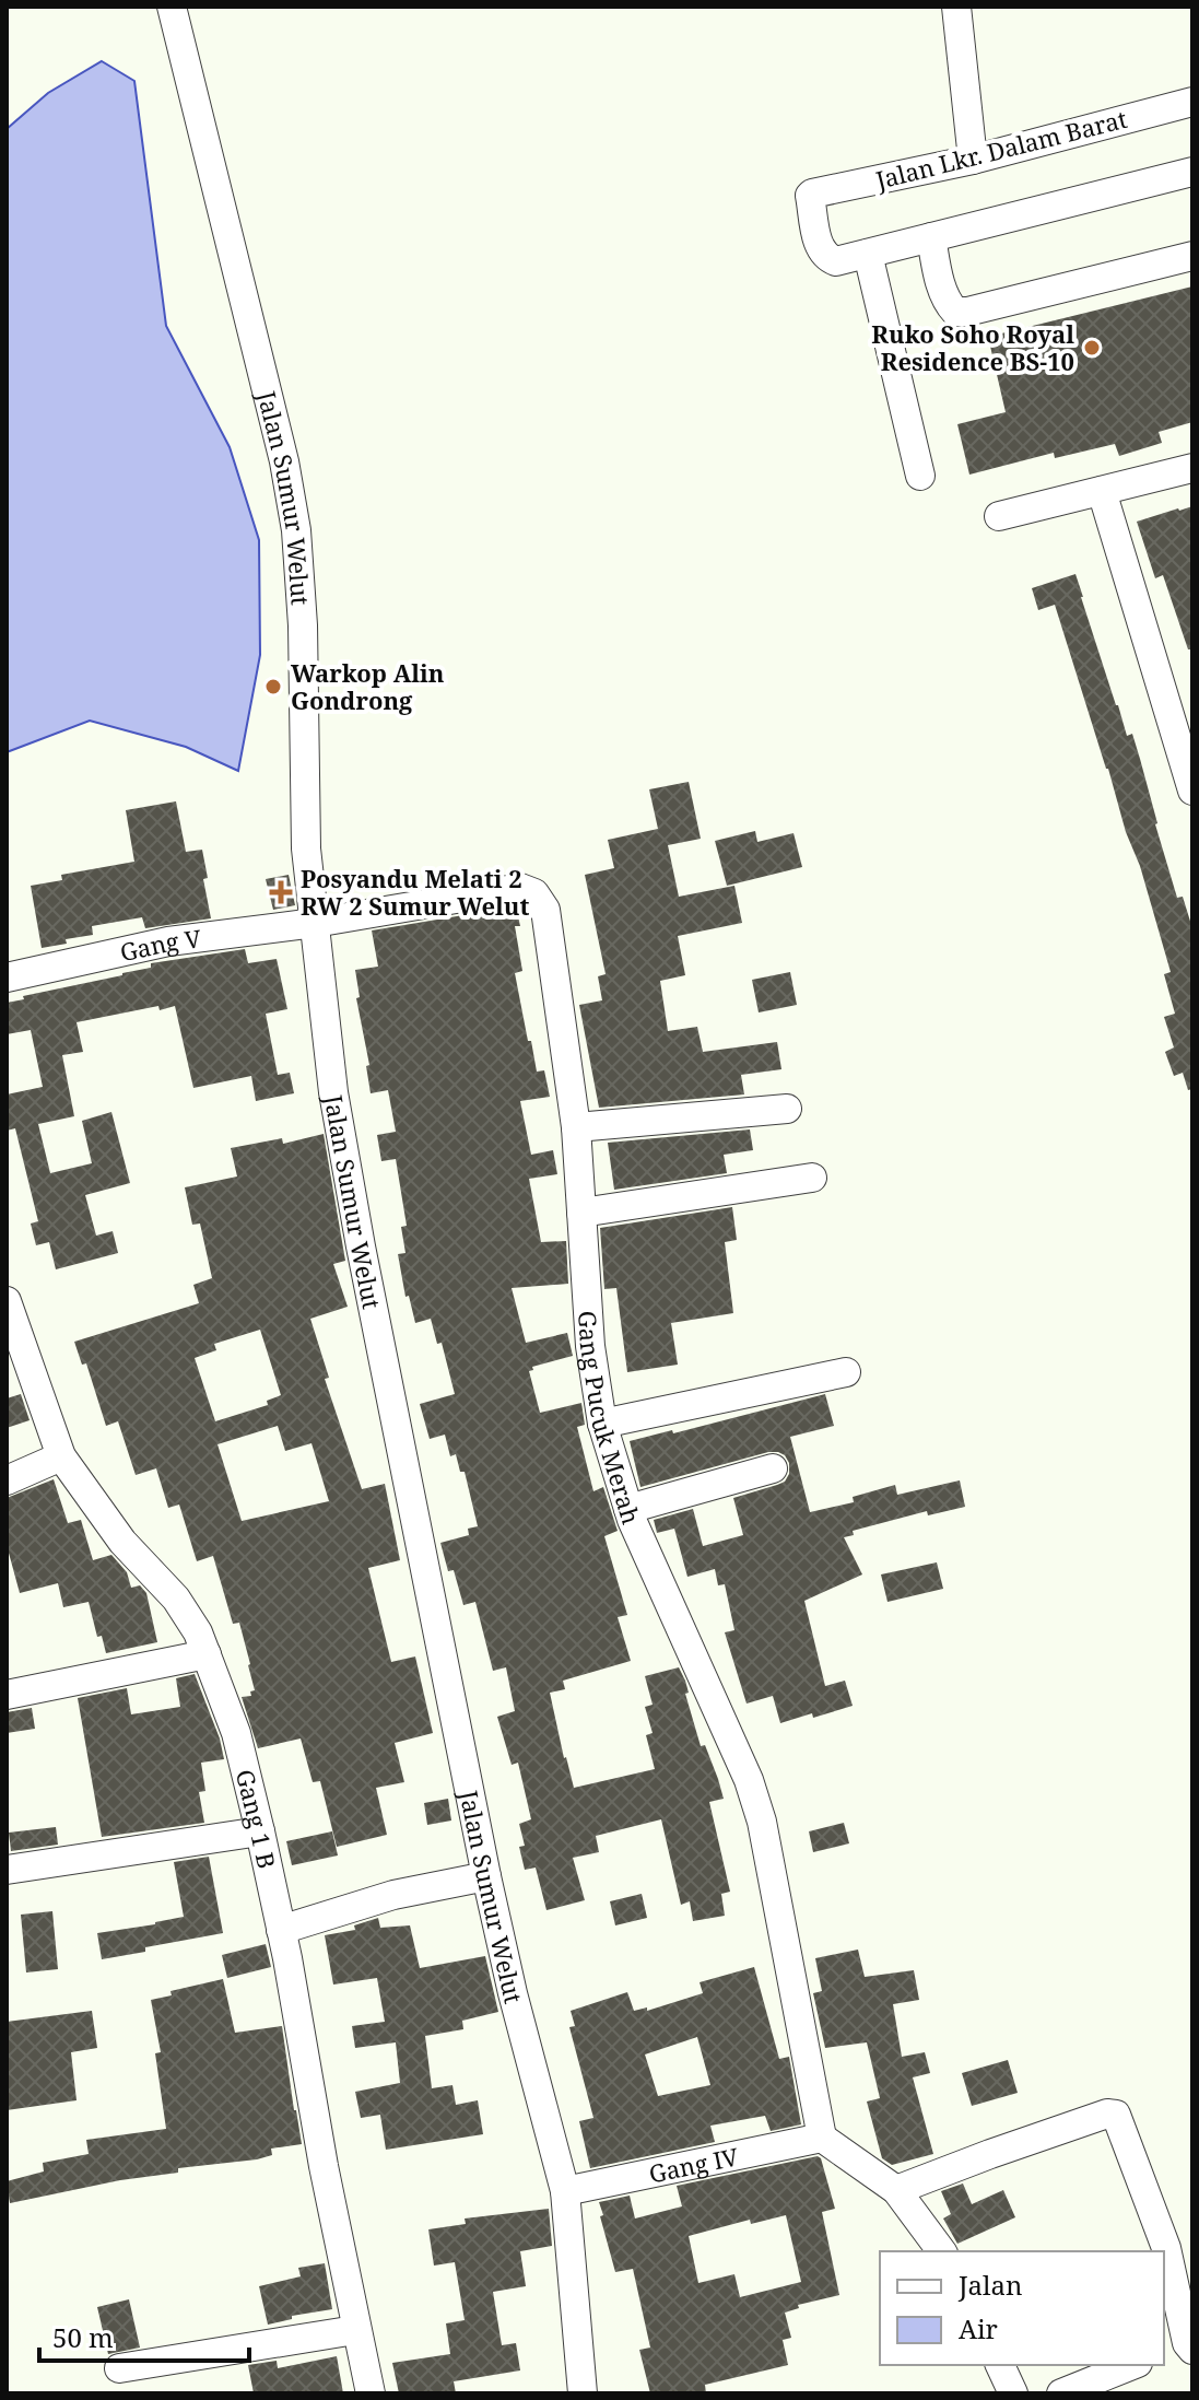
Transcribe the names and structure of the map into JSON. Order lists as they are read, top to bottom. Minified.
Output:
{"streets":{"street":["Jalan Lkr. Dalam Barat","Jalan Sumur Welut","Gang V","Gang Pucuk Merah","Gang 1 B","Gang IV"]},"crossings":[["Jalan Sumur Welut","Gang V"],["Jalan Sumur Welut","Gang Pucuk Merah"],["Jalan Sumur Welut","Gang IV"],["Gang V","Gang Pucuk Merah"],["Gang Pucuk Merah","Gang IV"]],"places":{"other":["Ruko Soho Royal Residence BS-10","Warkop Alin Gondrong"],"health":["Posyandu Melati 2 RW 2 Sumur Welut"]},"legend":["Jalan","Air"],"scale_bar":"50 m"}
